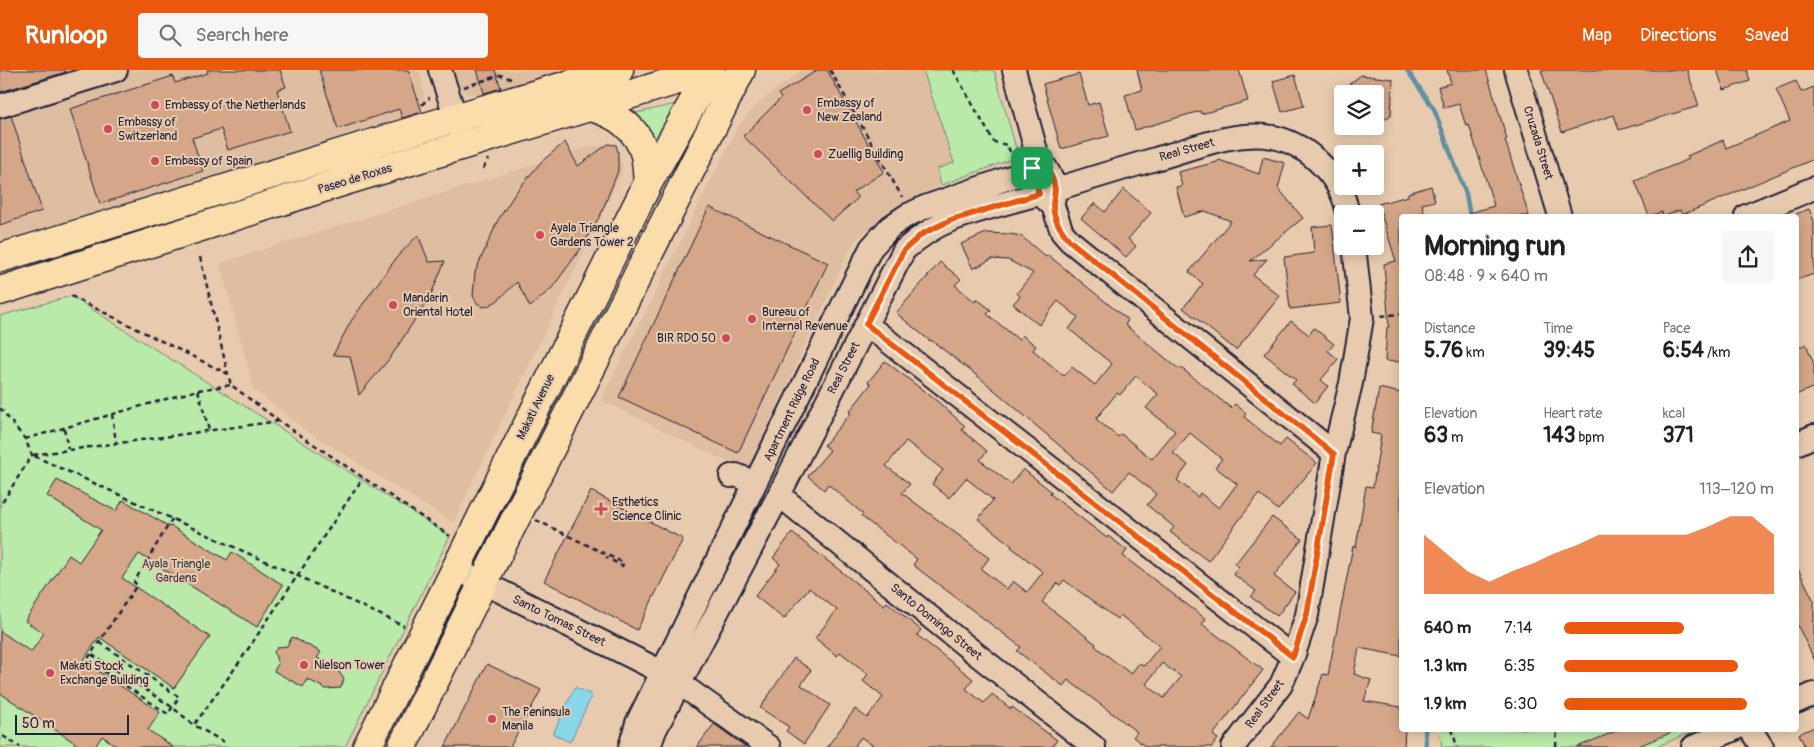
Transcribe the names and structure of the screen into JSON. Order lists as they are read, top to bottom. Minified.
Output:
{"streets":{"main road":["Paseo de Roxas","Makati Avenue"],"street":["Cruzada Street","Real Street","Apartment Ridge Road","Santo Tomas Street","Santo Domingo Street"]},"crossings":[["Real Street","Apartment Ridge Road"],["Real Street","Santo Tomas Street"],["Real Street","Santo Domingo Street"],["Paseo de Roxas","Makati Avenue"],["Makati Avenue","Santo Tomas Street"],["Apartment Ridge Road","Santo Tomas Street"]],"parks":["Ayala Triangle Gardens"],"places":{"other":["Embassy of the Netherlands","Embassy of New Zealand","Embassy of Switzerland","Zuellig Building","Embassy of Spain","Ayala Triangle Gardens Tower 2","Mandarin Oriental Hotel","Bureau of Internal Revenue","BIR RDO 50","Nielson Tower","Makati Stock Exchange Building","The Peninsula Manila"],"health":["Esthetics Science Clinic"]},"scale_bar":"50 m","page":{"header":"Runloop","search":"Search here","nav":["Map","Directions","Saved"],"map_buttons":["+","−"],"heading":["Morning run","08:48 · 9 × 640 m"],"stats":[["Distance","5.76 km"],["Time","39:45"],["Pace","6:54 /km"],["Elevation","63 m"],["Heart rate","143 bpm"],["kcal","371"]],"chart":["Elevation","113–120 m"],"list":[{"name":"640 m","note":"7:14"},{"name":"1.3 km","note":"6:35"},{"name":"1.9 km","note":"6:30"}],"scale":"50 m"}}
